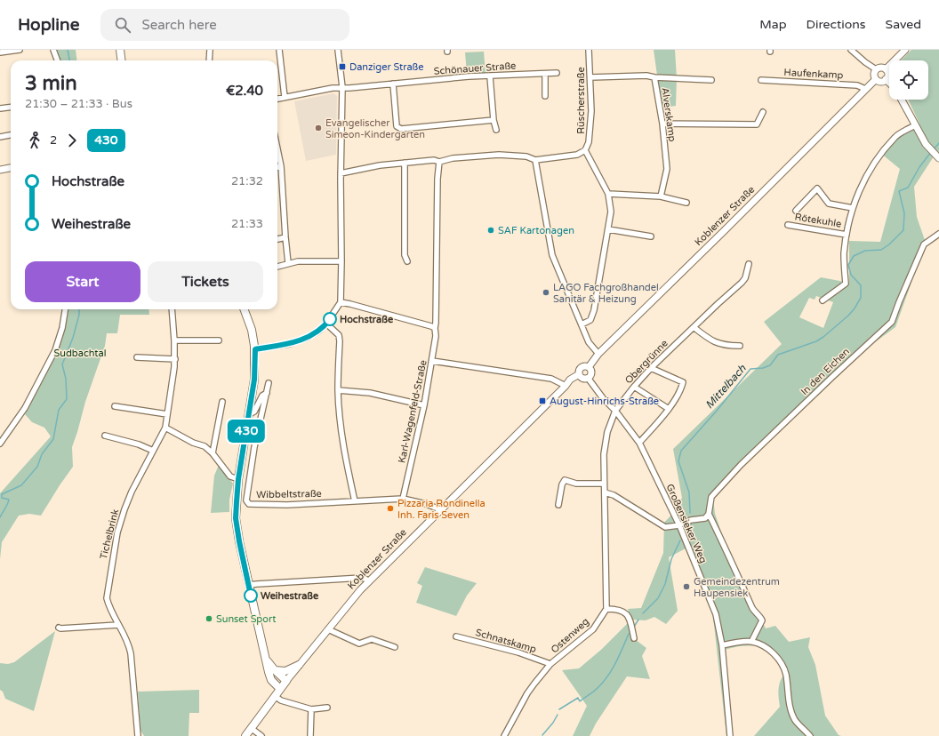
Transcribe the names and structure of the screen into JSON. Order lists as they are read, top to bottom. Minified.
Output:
{"streets":{"main road":["Koblenzer Straße"],"street":["Schönauer Straße","Haufenkamp","Rüscherstraße","Alverskamp","Rötekuhle","Obergrünne","In den Eichen","Karl-Wagenfeld-Straße","Wibbeltstraße","Großensieker Weg","Tichelbrink","Ostenweg","Schnatskamp"]},"crossings":[["Haufenkamp","Koblenzer Straße"],["Rüscherstraße","Alverskamp"],["Koblenzer Straße","Wibbeltstraße"],["Koblenzer Straße","Großensieker Weg"],["Obergrünne","Großensieker Weg"],["Karl-Wagenfeld-Straße","Wibbeltstraße"],["Ostenweg","Schnatskamp"]],"water":["Mittelbach"],"parks":["Sudbachtal"],"places":{"transit":["Danziger Straße","August-Hinrichs-Straße"],"other":["Evangelischer Simeon-Kindergarten","SAF Kartonagen","LAGO Fachgroßhandel Sanitär & Heizung","Hochstraße","Pizzaria Rondinella Inh. Faris Seven","Gemeindezentrum Haupensiek","Weihestraße","Sunset Sport"]},"lines":["bus line 430"],"page":{"header":"Hopline","search":"Search here","nav":["Map","Directions","Saved"],"on_map":"430","heading":["3 min","21:30 – 21:33 · Bus","€2.40"],"legs":["2","430"],"list":[{"name":"Hochstraße","value":"21:32"},{"name":"Weihestraße","value":"21:33"}],"buttons":["Start","Tickets"]}}
